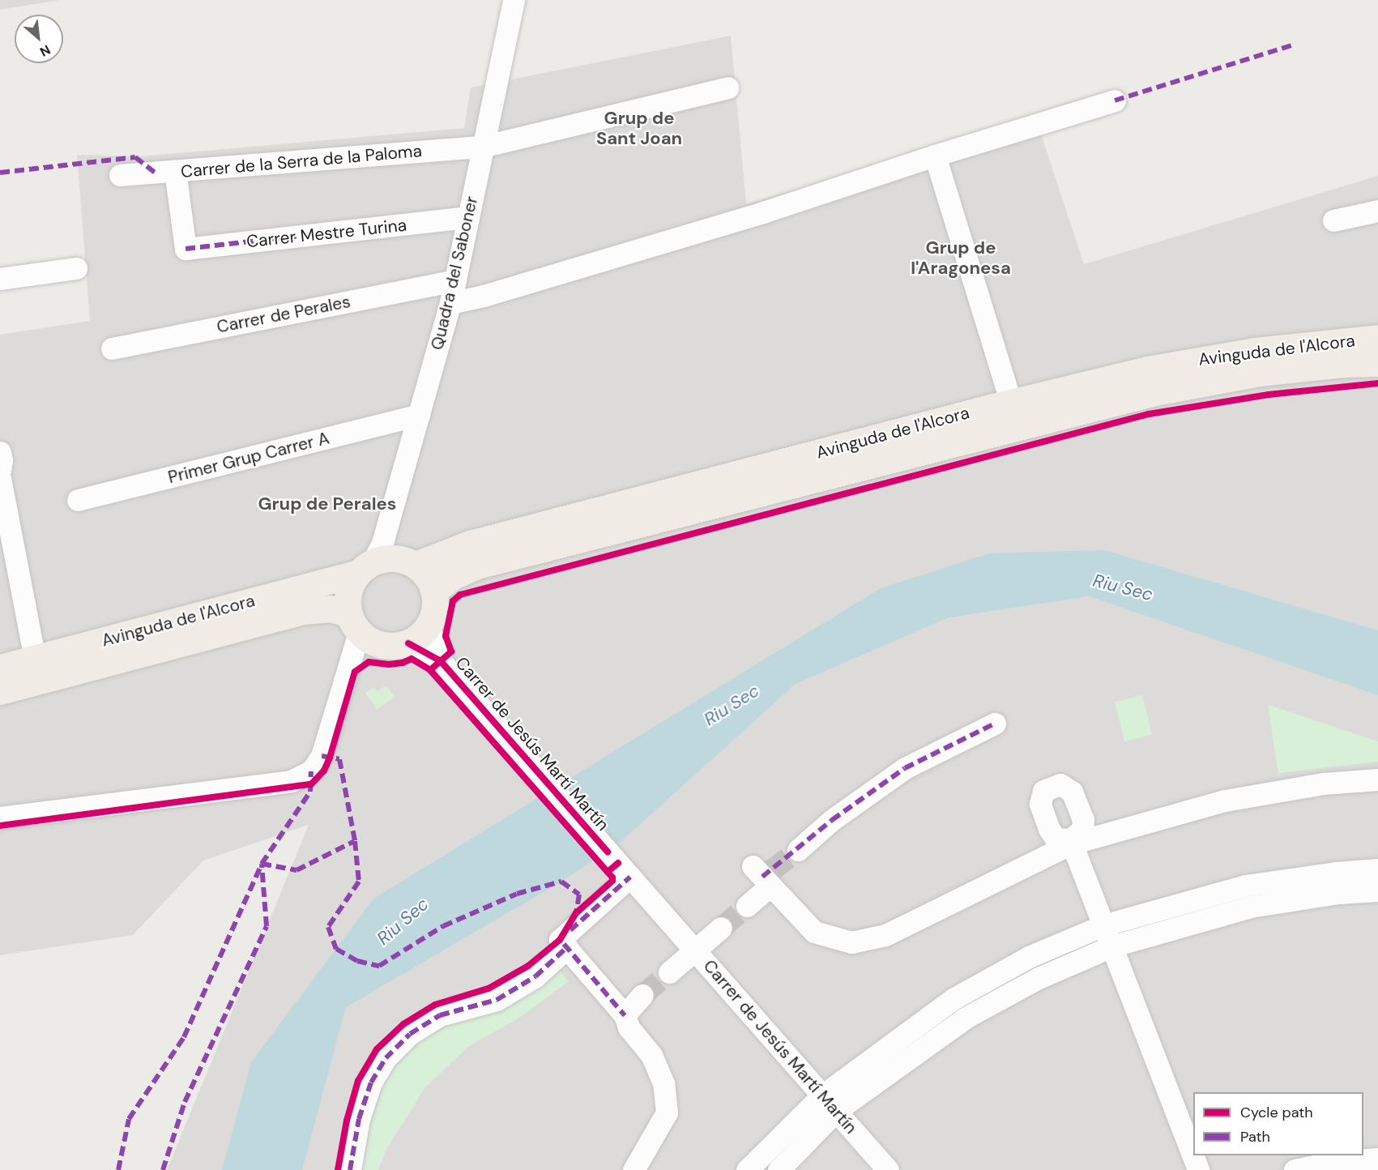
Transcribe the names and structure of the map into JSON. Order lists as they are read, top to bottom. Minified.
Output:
{"streets":{"main road":["Avinguda de l'Alcora"],"street":["Carrer de la Serra de la Paloma","Carrer Mestre Turina","Quadra del Saboner","Carrer de Perales","Primer Grup Carrer A","Carrer de Jesús Martí Martín"]},"crossings":[["Carrer de la Serra de la Paloma","Carrer Mestre Turina"],["Carrer de la Serra de la Paloma","Quadra del Saboner"],["Carrer Mestre Turina","Quadra del Saboner"],["Quadra del Saboner","Carrer de Perales"],["Quadra del Saboner","Avinguda de l'Alcora"],["Quadra del Saboner","Primer Grup Carrer A"],["Quadra del Saboner","Carrer de Jesús Martí Martín"],["Avinguda de l'Alcora","Carrer de Jesús Martí Martín"]],"districts":["Grup de Sant Joan","Grup de l'Aragonesa","Grup de Perales"],"water":["Riu Sec"],"legend":["Cycle path","Path"],"north":"bottom right"}
